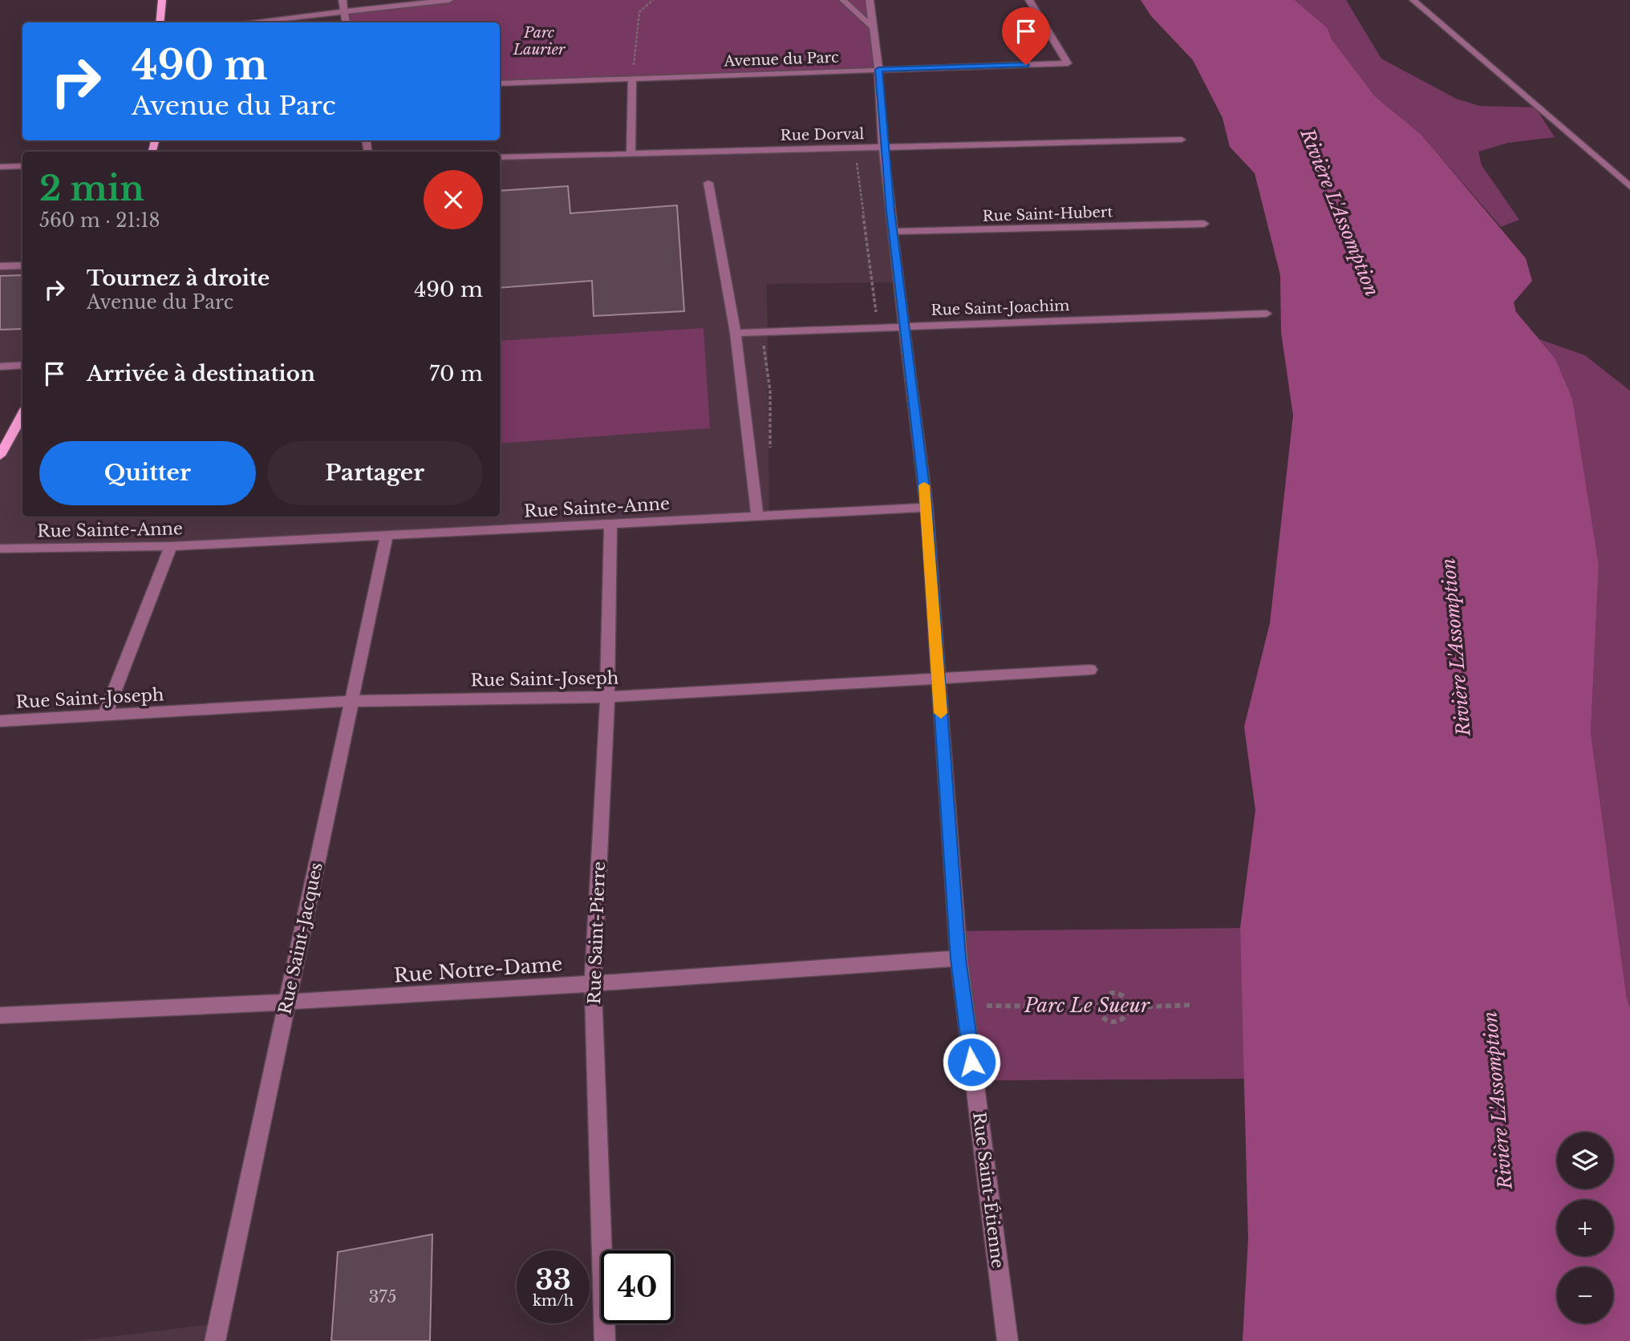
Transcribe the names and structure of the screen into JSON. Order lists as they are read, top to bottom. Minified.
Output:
{"streets":{"street":["Avenue du Parc","Rue Dorval","Rue Saint-Hubert","Rue Saint-Joachim","Rue Sainte-Anne","Rue Saint-Joseph","Rue Saint-Pierre","Rue Saint-Jacques","Rue Notre-Dame","Rue Saint-Étienne"]},"crossings":[["Avenue du Parc","Rue Saint-Étienne"],["Rue Dorval","Rue Saint-Étienne"],["Rue Saint-Hubert","Rue Saint-Étienne"],["Rue Saint-Joachim","Rue Saint-Étienne"],["Rue Sainte-Anne","Rue Saint-Pierre"],["Rue Sainte-Anne","Rue Saint-Jacques"],["Rue Sainte-Anne","Rue Saint-Étienne"],["Rue Saint-Joseph","Rue Saint-Pierre"],["Rue Saint-Joseph","Rue Saint-Jacques"],["Rue Saint-Joseph","Rue Saint-Étienne"],["Rue Saint-Pierre","Rue Notre-Dame"],["Rue Saint-Jacques","Rue Notre-Dame"],["Rue Notre-Dame","Rue Saint-Étienne"]],"water":["Rivière L'Assomption"],"parks":["Parc Laurier","Parc Le Sueur"],"house_numbers":["375"],"page":{"turn":["490 m","Avenue du Parc"],"heading":["2 min","560 m · 21:18"],"list":[{"name":"Tournez à droite","note":"Avenue du Parc","value":"490 m"},{"name":"Arrivée à destination","value":"70 m"}],"buttons":["Quitter","Partager"],"map_buttons":["+","−"],"speed":"33 km/h","limit":"40"}}
